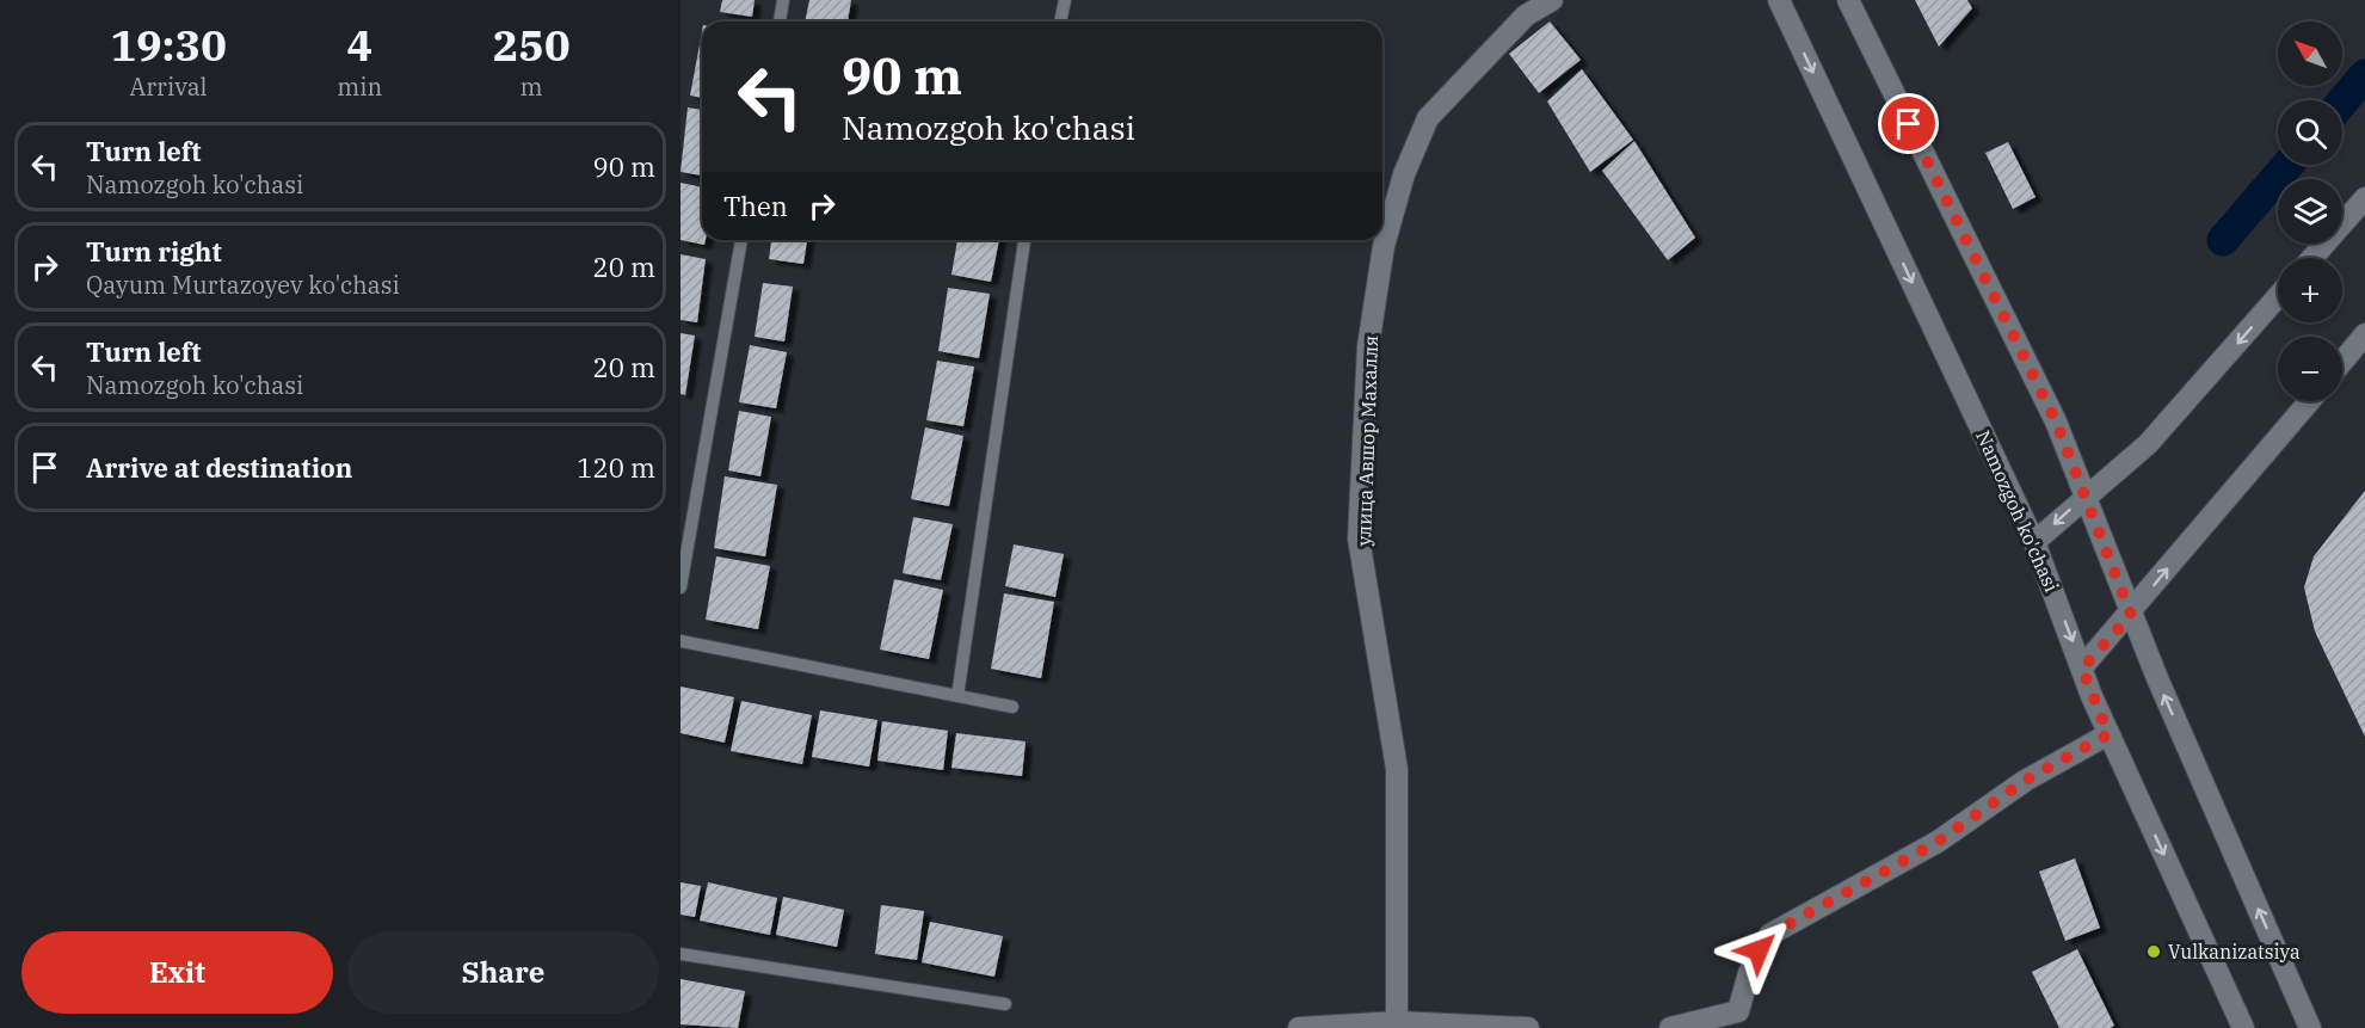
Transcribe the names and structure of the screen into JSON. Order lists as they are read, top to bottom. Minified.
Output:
{"streets":{"street":["улица Авшор Махалля","Namozgoh ko'chasi"]},"places":["Vulkanizatsiya"],"north":"top left","page":{"eta":["19:30","Arrival","4","min","250","m"],"map_buttons":["+","−"],"turn":["90 m","Namozgoh ko'chasi"],"list":[{"name":"Turn left","note":"Namozgoh ko'chasi","value":"90 m"},{"name":"Turn right","note":"Qayum Murtazoyev ko'chasi","value":"20 m"},{"name":"Turn left","note":"Namozgoh ko'chasi","value":"20 m"},{"name":"Arrive at destination","value":"120 m"}],"then":"Then","buttons":["Exit","Share"]}}
